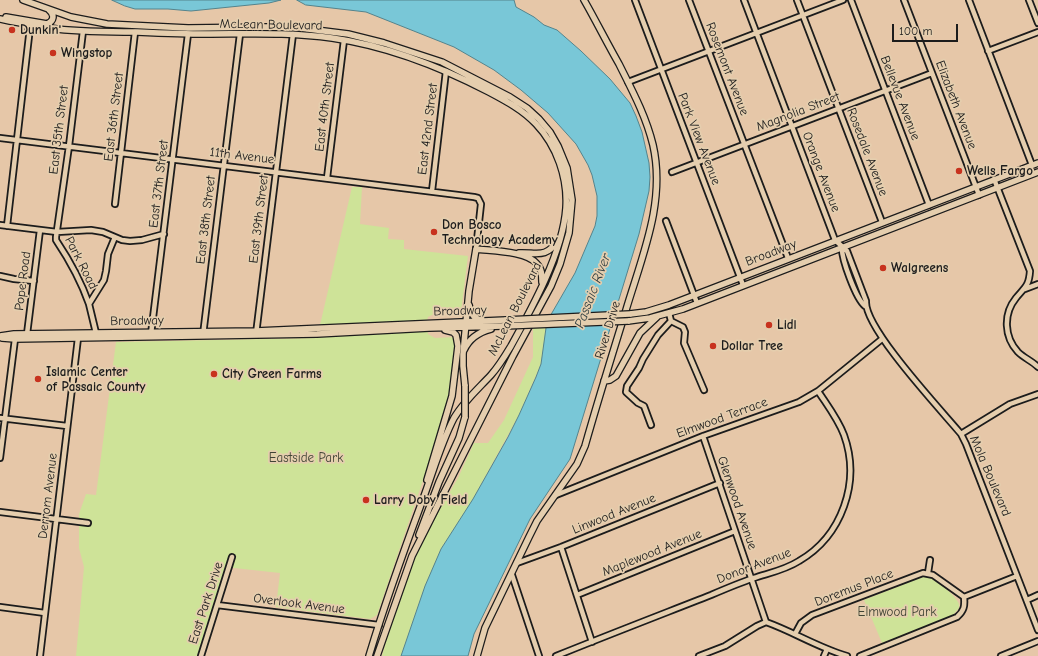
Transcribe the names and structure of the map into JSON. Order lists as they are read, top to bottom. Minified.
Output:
{"streets":{"main road":["McLean Boulevard","Broadway","River Drive"],"street":["Rosemont Avenue","Bellevue Avenue","Elizabeth Avenue","East 40th Street","Magnolia Street","East 36th Street","East 42nd Street","East 35th Street","Park View Avenue","Rosedale Avenue","11th Avenue","Orange Avenue","East 37th Street","East 39th Street","East 38th Street","Park Road","Pope Road","Elmwood Terrace","Mola Boulevard","Derrom Avenue","Glenwood Avenue","Linwood Avenue","Maplewood Avenue","Donor Avenue","Doremus Place","East Park Drive","Overlook Avenue"]},"crossings":[["McLean Boulevard","East 40th Street"],["McLean Boulevard","East 36th Street"],["McLean Boulevard","East 42nd Street"],["McLean Boulevard","East 35th Street"],["McLean Boulevard","East 37th Street"],["McLean Boulevard","East 39th Street"],["McLean Boulevard","East 38th Street"],["McLean Boulevard","Overlook Avenue"],["Rosemont Avenue","Magnolia Street"],["Rosemont Avenue","Broadway"],["Bellevue Avenue","Magnolia Street"],["Bellevue Avenue","Broadway"],["Elizabeth Avenue","Magnolia Street"],["Elizabeth Avenue","Broadway"],["East 40th Street","11th Avenue"],["Magnolia Street","Park View Avenue"],["Magnolia Street","Rosedale Avenue"],["Magnolia Street","Orange Avenue"],["East 36th Street","11th Avenue"],["East 42nd Street","11th Avenue"],["East 35th Street","11th Avenue"],["East 35th Street","Park Road"],["Park View Avenue","Broadway"],["Rosedale Avenue","Broadway"],["11th Avenue","East 37th Street"],["11th Avenue","East 39th Street"],["11th Avenue","East 38th Street"],["Orange Avenue","Broadway"],["East 37th Street","Broadway"],["East 39th Street","Broadway"],["East 38th Street","Broadway"],["Broadway","Park Road"],["Broadway","Pope Road"],["Broadway","Mola Boulevard"],["Broadway","Derrom Avenue"],["River Drive","Elmwood Terrace"],["River Drive","Linwood Avenue"],["Elmwood Terrace","Mola Boulevard"],["Elmwood Terrace","Glenwood Avenue"],["Elmwood Terrace","Donor Avenue"],["Glenwood Avenue","Linwood Avenue"],["Glenwood Avenue","Maplewood Avenue"],["Glenwood Avenue","Donor Avenue"],["East Park Drive","Overlook Avenue"]],"water":["Passaic River"],"parks":["Eastside Park","Elmwood Park"],"places":["Dunkin'","Wingstop","Wells Fargo","Don Bosco Technology Academy","Walgreens","Lidl","Dollar Tree","City Green Farms","Islamic Center of Passaic County","Larry Doby Field"],"scale_bar":"100 m"}
